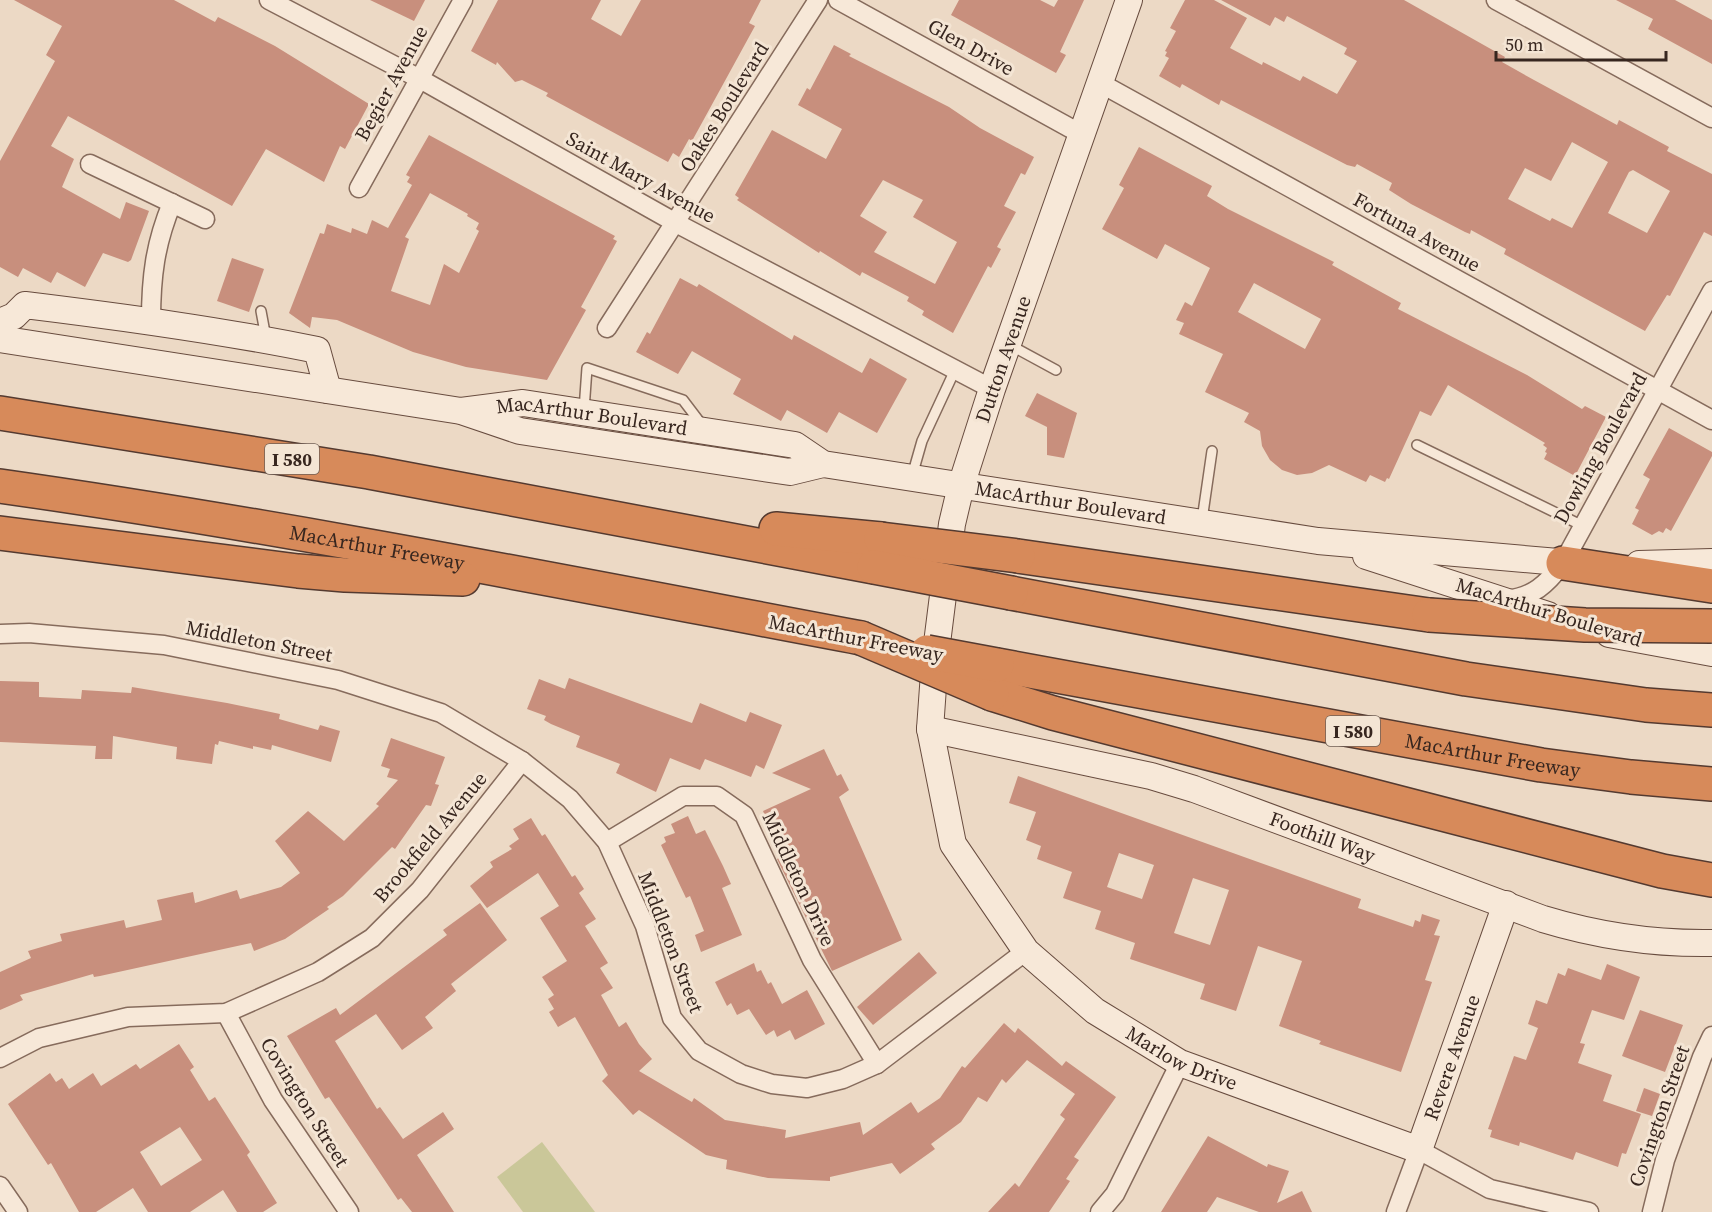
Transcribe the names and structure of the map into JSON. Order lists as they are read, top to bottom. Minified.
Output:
{"streets":{"highway":["I 580","MacArthur Freeway"],"main road":["Dutton Avenue","MacArthur Boulevard","Foothill Way","Marlow Drive","Revere Avenue"],"street":["Glen Drive","Begier Avenue","Oakes Boulevard","Saint Mary Avenue","Fortuna Avenue","Dowling Boulevard","Middleton Street","Brookfield Avenue","Middleton Drive","Covington Street"]},"crossings":[["Glen Drive","Dutton Avenue"],["Begier Avenue","Saint Mary Avenue"],["Oakes Boulevard","Saint Mary Avenue"],["Saint Mary Avenue","Dutton Avenue"],["Fortuna Avenue","Dutton Avenue"],["Fortuna Avenue","Dowling Boulevard"],["Dutton Avenue","MacArthur Boulevard"],["Dutton Avenue","Foothill Way"],["Dutton Avenue","Marlow Drive"],["MacArthur Boulevard","Dowling Boulevard"],["Middleton Street","Brookfield Avenue"],["Middleton Street","Middleton Drive"],["Middleton Street","Marlow Drive"],["Foothill Way","Marlow Drive"],["Foothill Way","Revere Avenue"],["Brookfield Avenue","Covington Street"],["Marlow Drive","Revere Avenue"]],"scale_bar":"50 m"}
